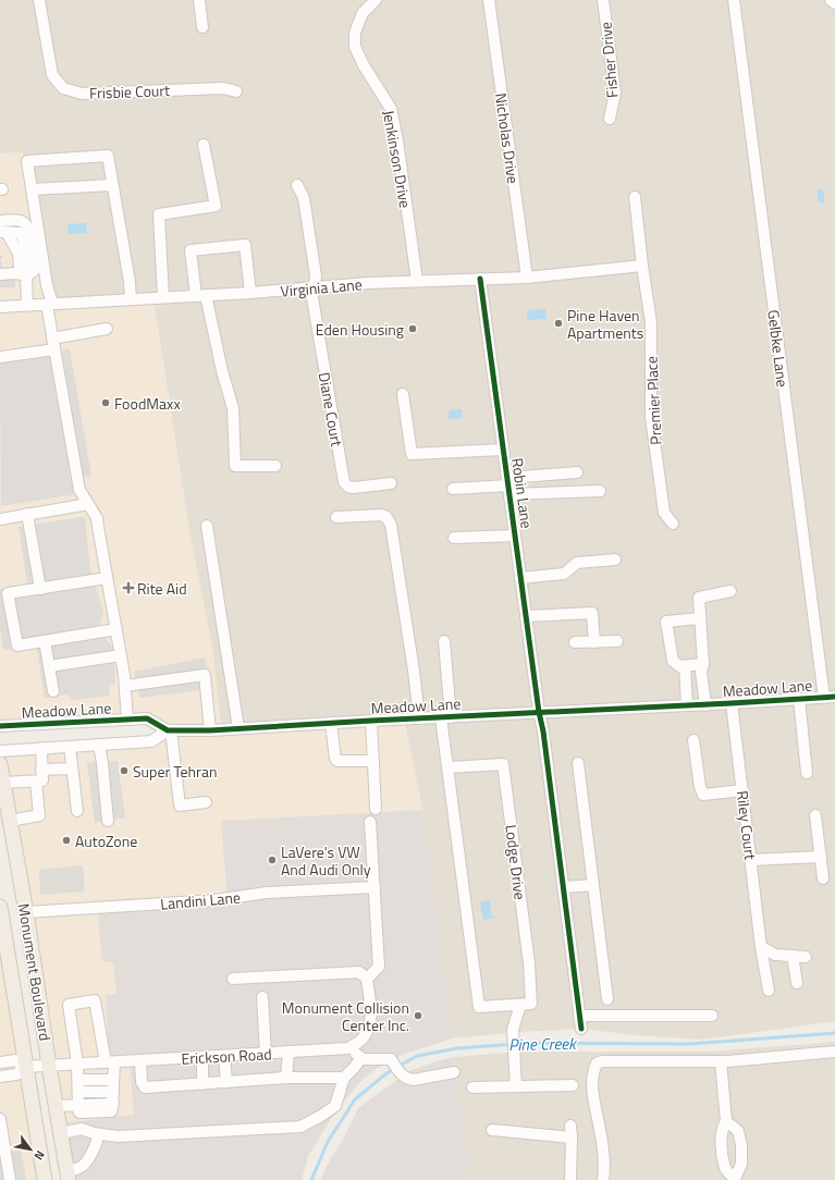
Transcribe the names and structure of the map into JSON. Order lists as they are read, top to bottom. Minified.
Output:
{"streets":{"main road":["Monument Boulevard"],"street":["Fisher Drive","Frisbie Court","Nicholas Drive","Jenkinson Drive","Virginia Lane","Gelbke Lane","Premier Place","Diane Court","Robin Lane","Meadow Lane","Riley Court","Lodge Drive","Landini Lane","Erickson Road"]},"crossings":[["Nicholas Drive","Virginia Lane"],["Jenkinson Drive","Virginia Lane"],["Virginia Lane","Premier Place"],["Virginia Lane","Diane Court"],["Virginia Lane","Robin Lane"],["Gelbke Lane","Meadow Lane"],["Robin Lane","Meadow Lane"],["Meadow Lane","Riley Court"],["Landini Lane","Monument Boulevard"],["Monument Boulevard","Erickson Road"]],"water":["Pine Creek"],"places":{"other":["Pine Haven Apartments","Eden Housing","FoodMaxx","Super Tehran","AutoZone","LaVere's VW And Audi Only","Monument Collision Center Inc."],"health":["Rite Aid"]},"north":"bottom right"}
